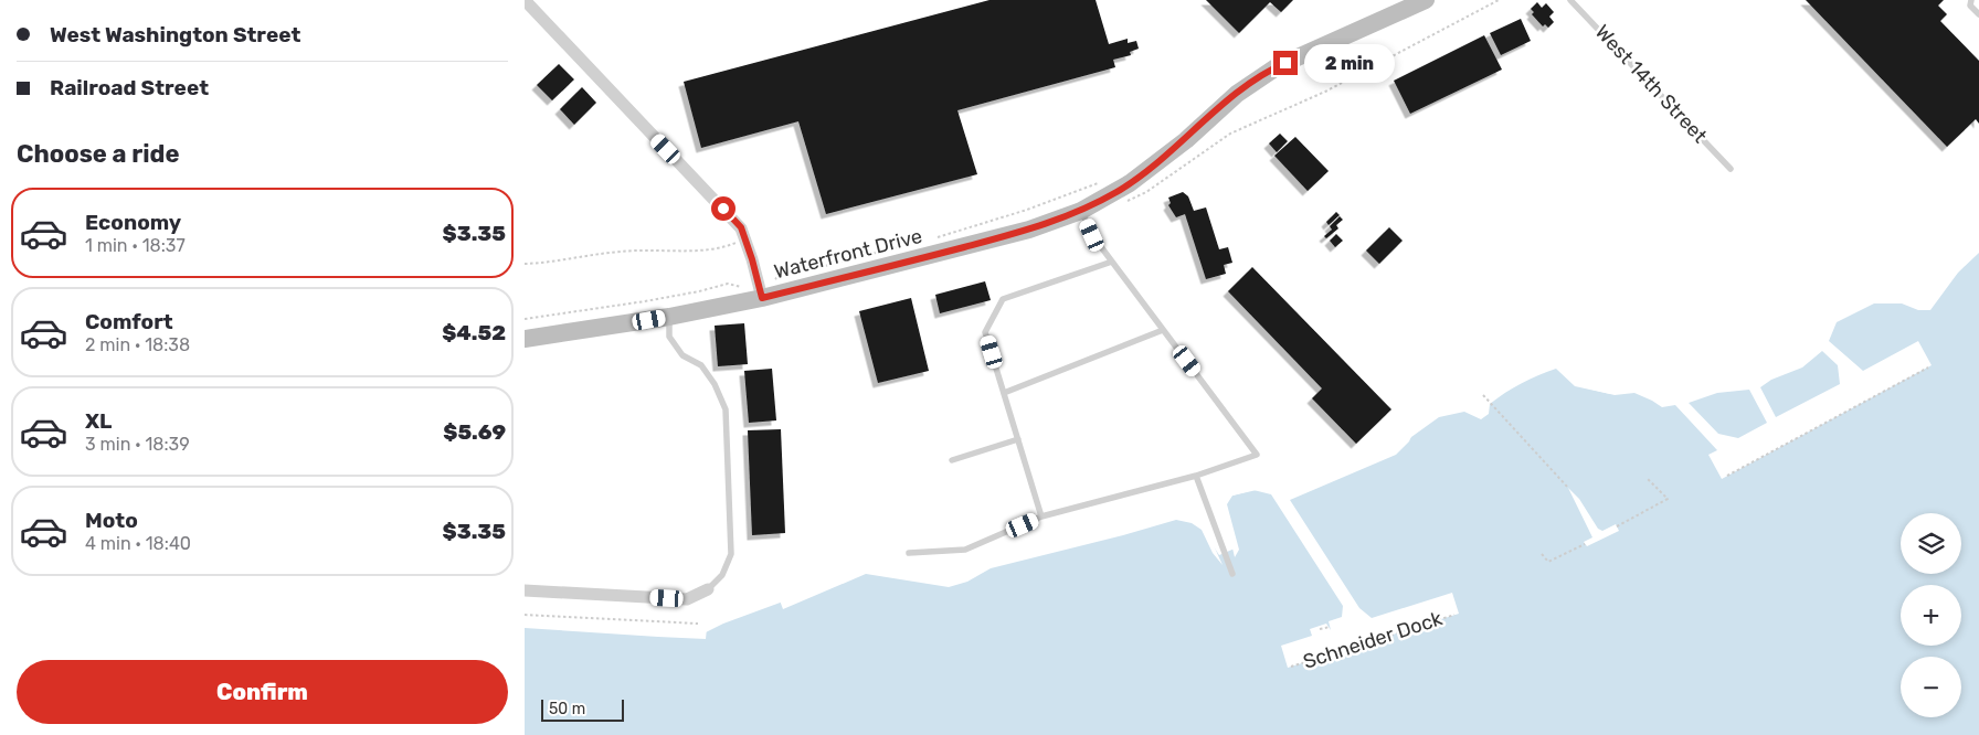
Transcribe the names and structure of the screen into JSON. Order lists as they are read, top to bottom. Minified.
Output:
{"streets":{"street":["Waterfront Drive"],"lane":["West 14th Street"],"path":["Schneider Dock"]},"scale_bar":"50 m","page":{"banner":["West Washington Street","Railroad Street"],"bubble":"2 min","heading":"Choose a ride","list":[{"name":"Economy","note":"1 min · 18:37","value":"$3.35"},{"name":"Comfort","note":"2 min · 18:38","value":"$4.52"},{"name":"XL","note":"3 min · 18:39","value":"$5.69"},{"name":"Moto","note":"4 min · 18:40","value":"$3.35"}],"map_buttons":["+","−"],"buttons":"Confirm","scale":"50 m"}}
